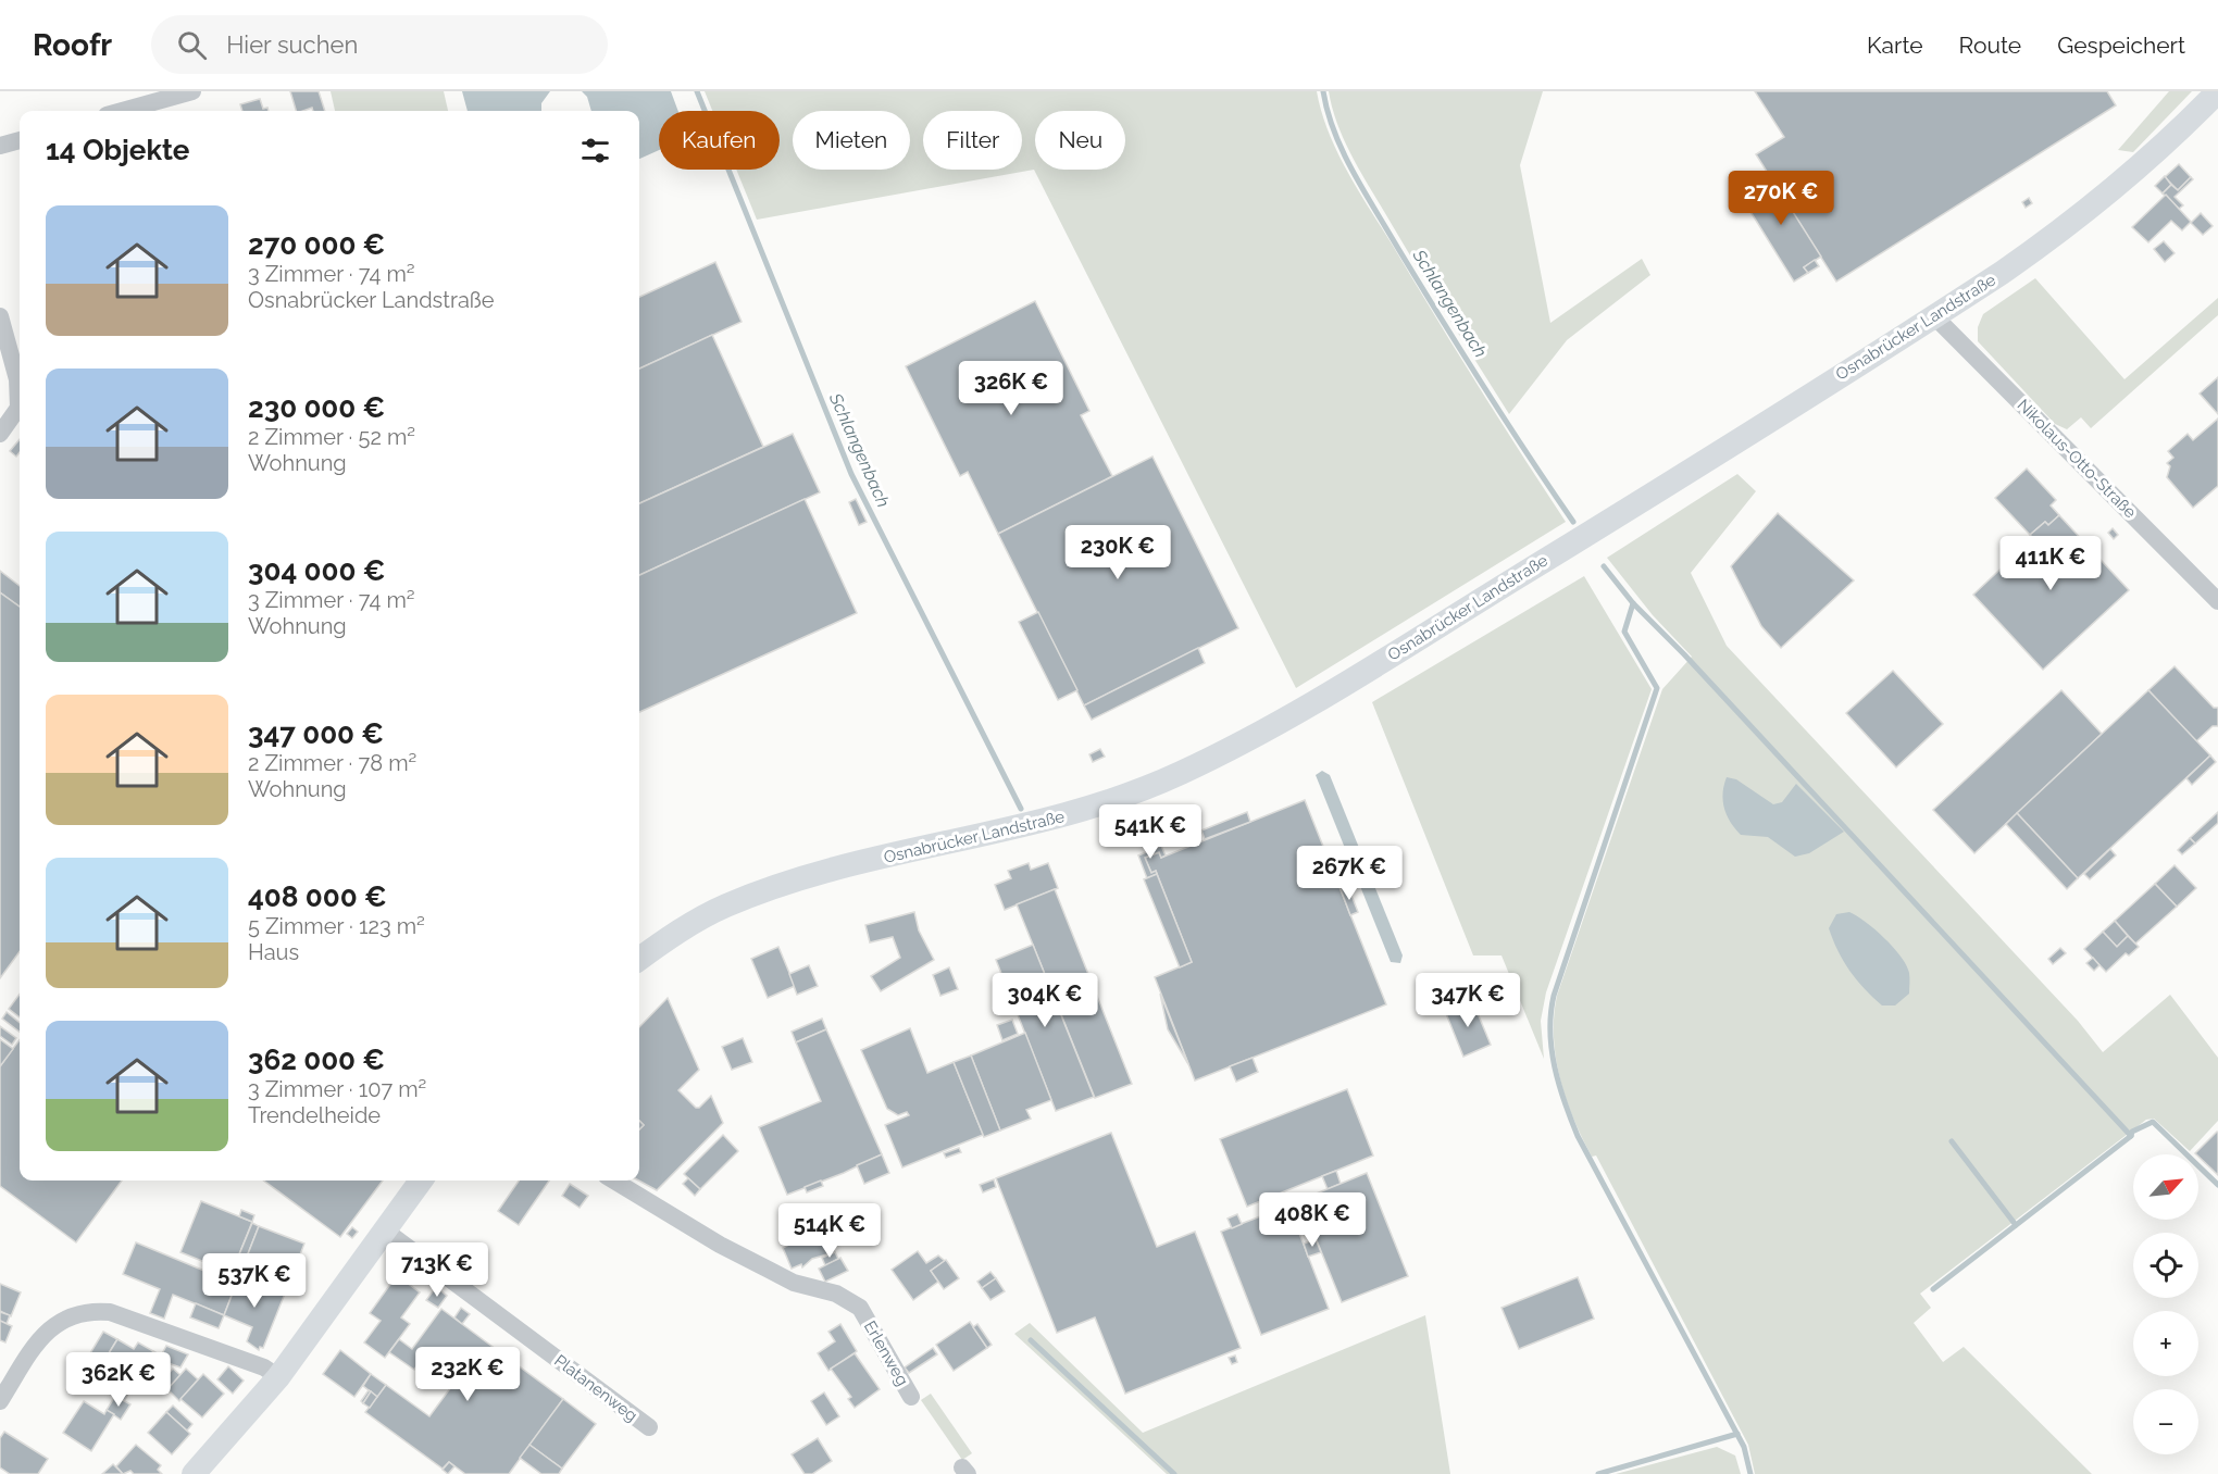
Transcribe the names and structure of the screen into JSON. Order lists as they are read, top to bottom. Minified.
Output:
{"streets":{"street":["Osnabrücker Landstraße","Nikolaus-Otto-Straße","Erlenweg","Platanenweg"]},"crossings":[["Osnabrücker Landstraße","Nikolaus-Otto-Straße"]],"water":["Schlangenbach"],"north":"top right","page":{"header":"Roofr","search":"Hier suchen","nav":["Karte","Route","Gespeichert"],"chip":["Kaufen","Mieten","Filter","Neu"],"heading":"14 Objekte","price":["270K €","326K €","230K €","411K €","541K €","267K €","304K €","347K €","408K €","514K €","713K €","537K €","232K €","362K €"],"list":[{"name":"270 000 €","note":"3 Zimmer · 74 m² · Osnabrücker Landstraße"},{"name":"230 000 €","note":"2 Zimmer · 52 m² · Wohnung"},{"name":"304 000 €","note":"3 Zimmer · 74 m² · Wohnung"},{"name":"347 000 €","note":"2 Zimmer · 78 m² · Wohnung"},{"name":"408 000 €","note":"5 Zimmer · 123 m² · Haus"},{"name":"362 000 €","note":"3 Zimmer · 107 m² · Trendelheide"}],"map_buttons":["+","−"]}}
